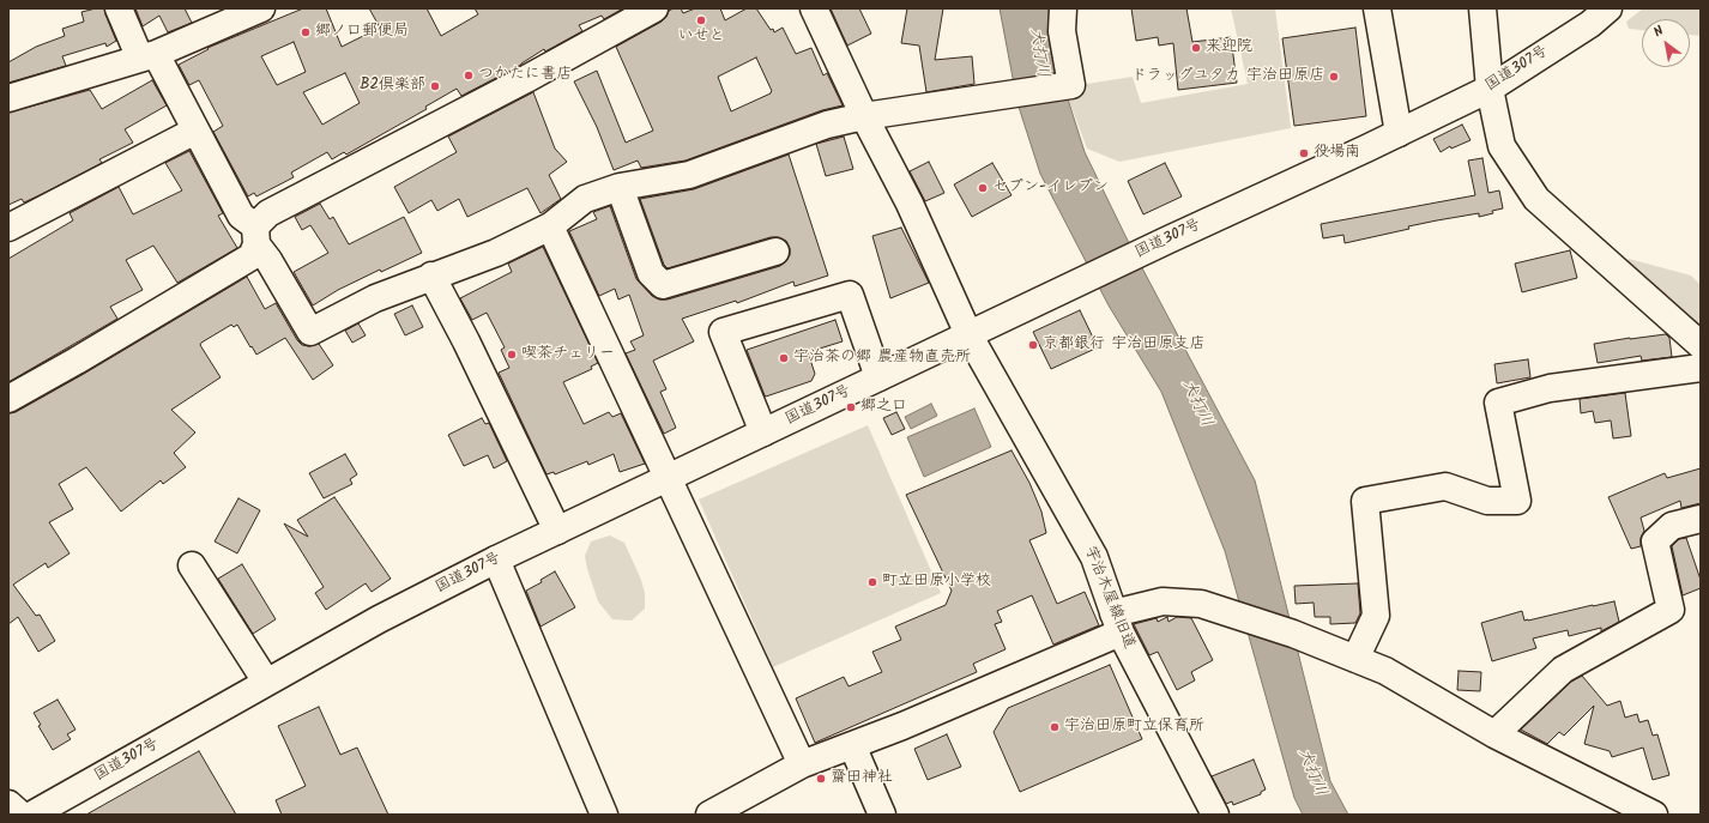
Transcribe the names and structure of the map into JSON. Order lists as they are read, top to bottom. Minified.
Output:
{"streets":{"main road":["国道307号","宇治木屋線旧道"]},"crossings":[["国道307号","宇治木屋線旧道"]],"water":["犬打川"],"places":["いせと","郷ノ口郵便局","来迎院","つかたに書店","ドラッグユタカ 宇治田原店","B2倶楽部","役場南","セブン-イレブン","京都銀行 宇治田原支店","喫茶チェリー","宇治茶の郷 農産物直売所","郷之口","町立田原小学校","宇治田原町立保育所","齋田神社"],"north":"top left"}
